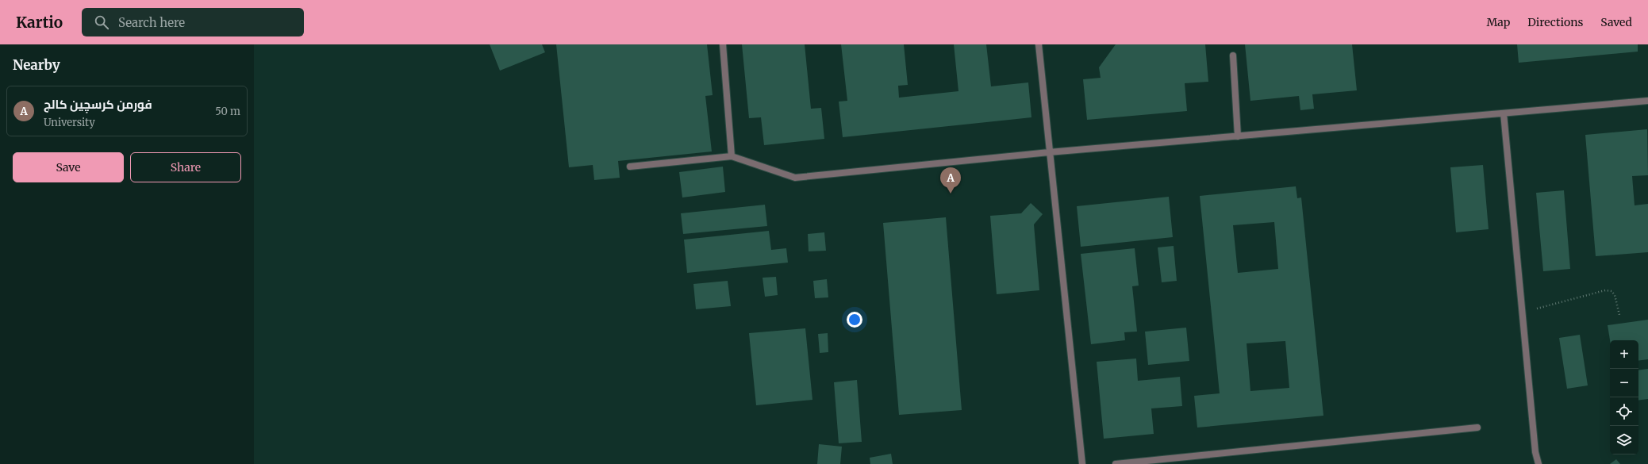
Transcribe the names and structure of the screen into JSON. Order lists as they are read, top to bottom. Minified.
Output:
{"page":{"header":"Kartio","search":"Search here","nav":["Map","Directions","Saved"],"heading":"Nearby","list":[{"mark":"A","name":"فورمن کرسچین کالج","note":"University","value":"50 m"}],"buttons":["Save","Share"],"pins":"A","map_buttons":["+","−"]}}
